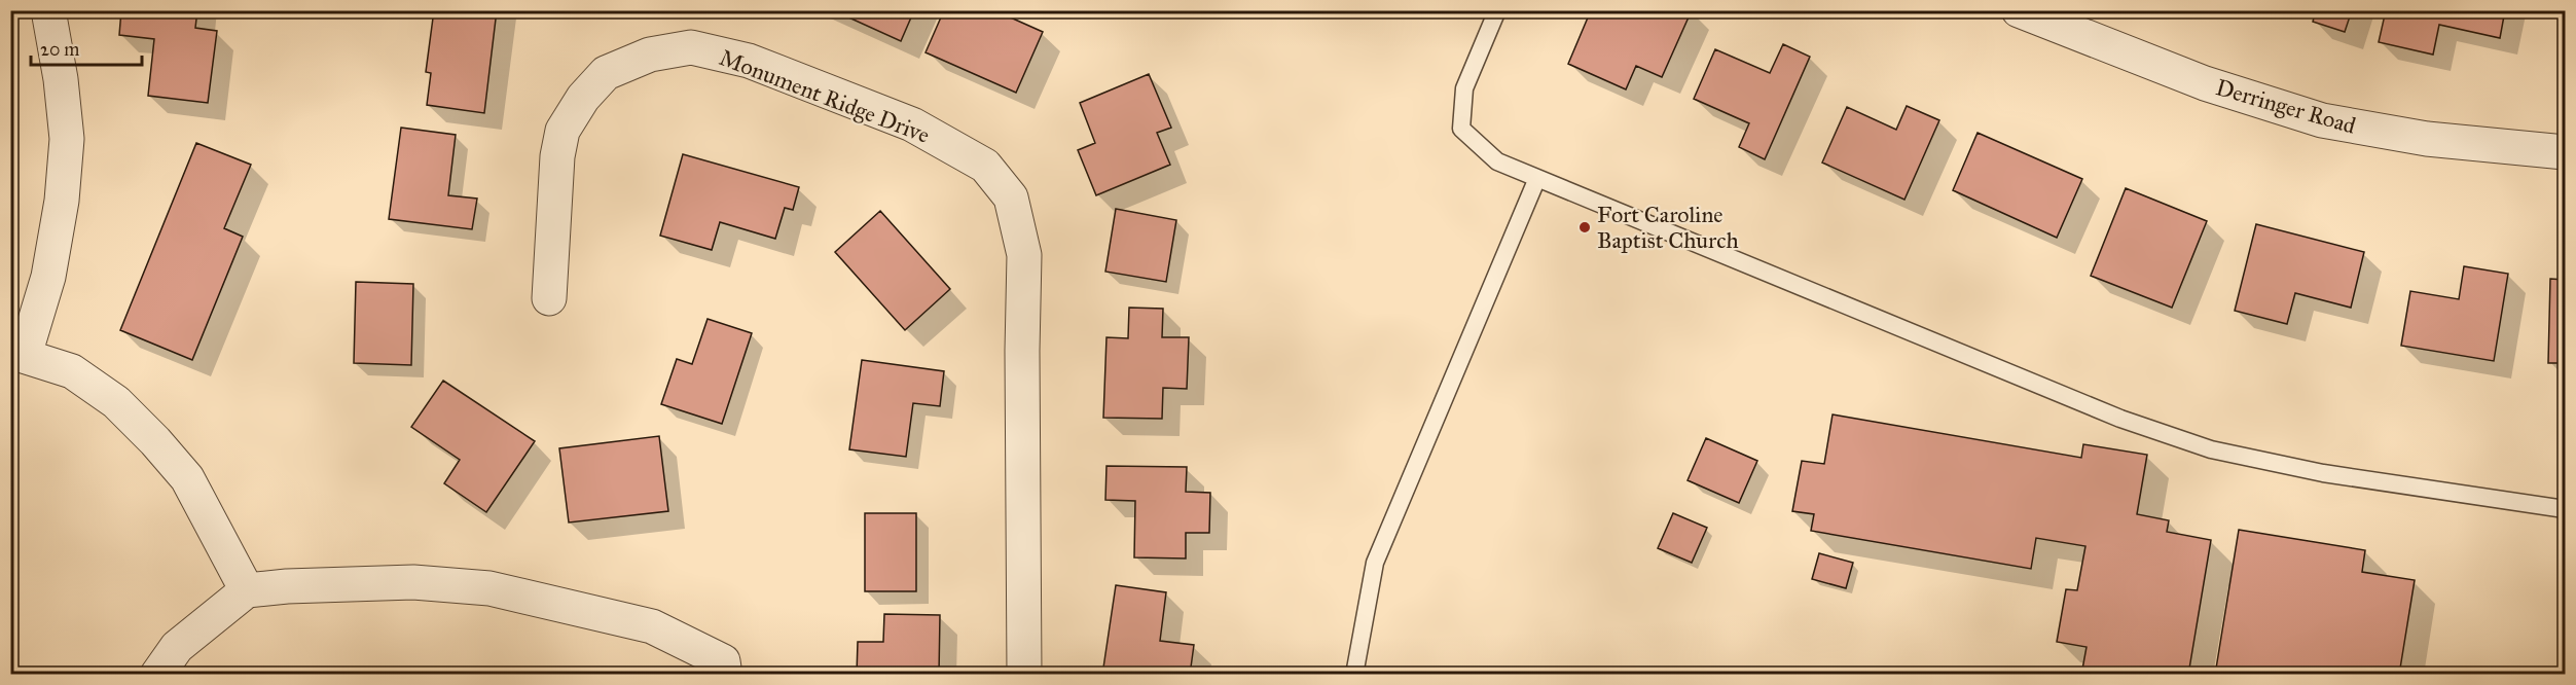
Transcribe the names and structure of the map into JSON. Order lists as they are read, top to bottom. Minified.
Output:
{"streets":{"street":["Monument Ridge Drive","Derringer Road"]},"places":["Fort Caroline Baptist Church"],"scale_bar":"20 m"}
